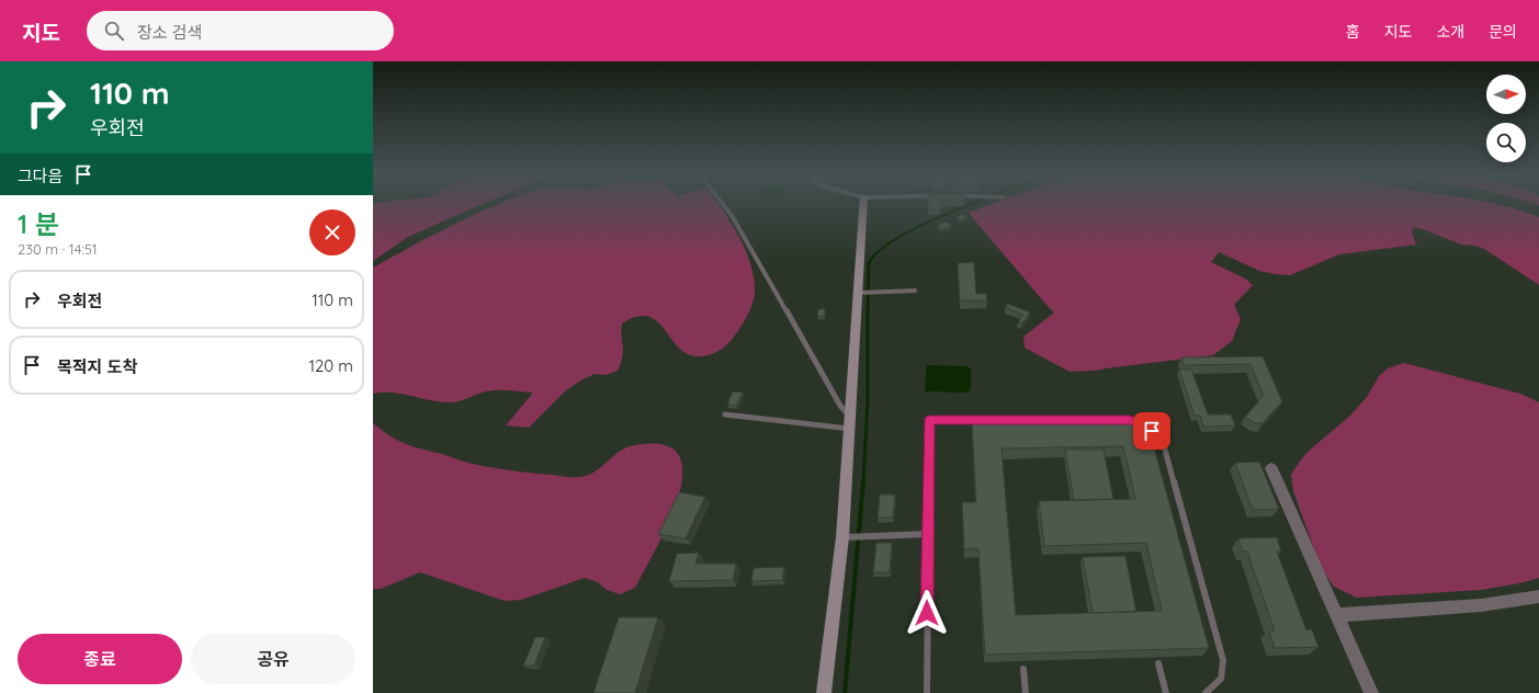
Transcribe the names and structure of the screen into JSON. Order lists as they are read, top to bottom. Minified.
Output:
{"north":"right","page":{"header":"지도","search":"장소 검색","nav":["홈","지도","소개","문의"],"turn":["110 m","우회전"],"then":"그다음","heading":["1 분","230 m · 14:51"],"list":[{"name":"우회전","value":"110 m"},{"name":"목적지 도착","value":"120 m"}],"buttons":["종료","공유"]}}
